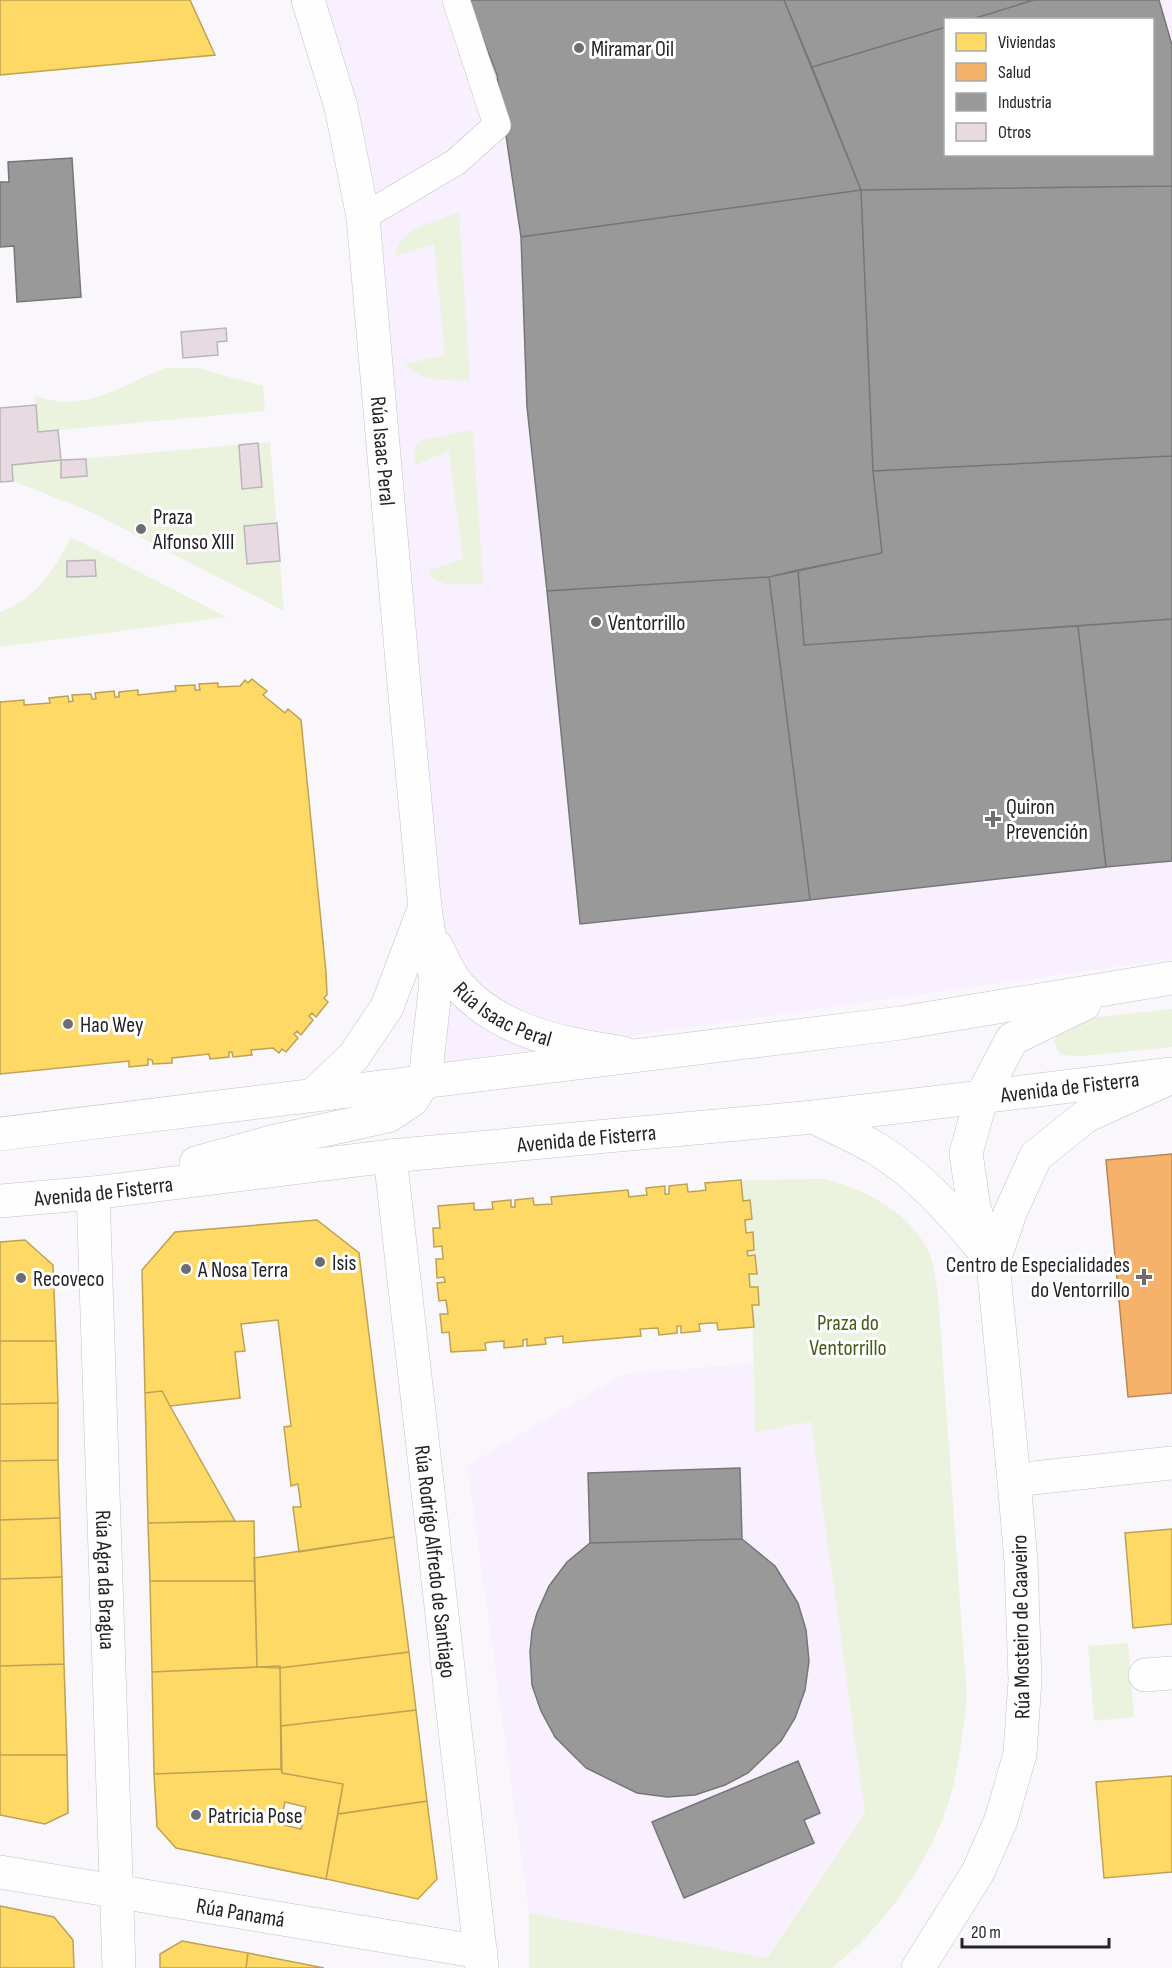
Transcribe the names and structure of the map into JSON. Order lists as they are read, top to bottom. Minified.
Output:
{"streets":{"street":["Rúa Isaac Peral","Avenida de Fisterra","Rúa Rodrigo Alfredo de Santiago","Rúa Agra da Bragua","Rúa Mosteiro de Caaveiro","Rúa Panamá"]},"crossings":[["Avenida de Fisterra","Rúa Rodrigo Alfredo de Santiago"],["Avenida de Fisterra","Rúa Agra da Bragua"],["Avenida de Fisterra","Rúa Mosteiro de Caaveiro"],["Rúa Rodrigo Alfredo de Santiago","Rúa Panamá"],["Rúa Agra da Bragua","Rúa Panamá"]],"parks":["Praza do Ventorrillo"],"places":{"other":["Miramar Oil","Praza Alfonso XIII","Ventorrillo","Hao Wey","Isis","A Nosa Terra","Recoveco","Patricia Pose"],"health":["Quiron Prevención","Centro de Especialidades do Ventorrillo"]},"legend":["Viviendas","Salud","Industria","Otros"],"scale_bar":"20 m"}
